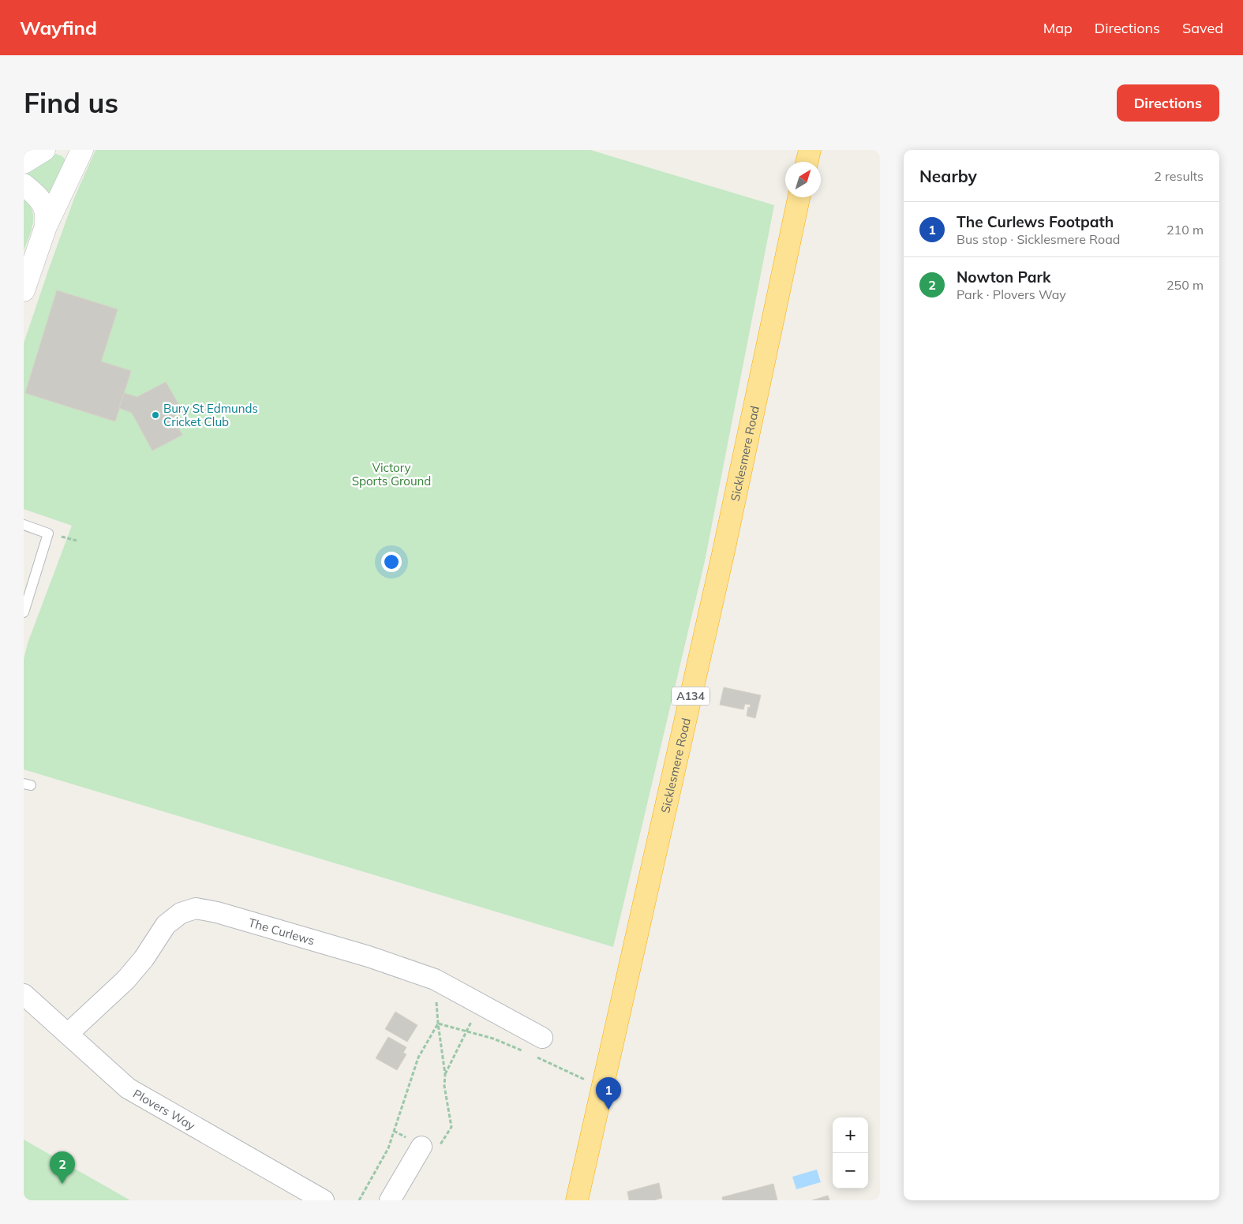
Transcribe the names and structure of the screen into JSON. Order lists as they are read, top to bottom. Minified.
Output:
{"streets":{"highway":["Sicklesmere Road","A134"],"street":["The Curlews","Plovers Way"]},"crossings":[["The Curlews","Plovers Way"]],"parks":["Victory Sports Ground"],"places":["Bury St Edmunds Cricket Club"],"north":"top right","page":{"header":"Wayfind","nav":["Map","Directions","Saved"],"buttons":"Directions","title":"Find us","heading":["Nearby","2 results"],"list":[{"mark":"1","name":"The Curlews Footpath","note":"Bus stop · Sicklesmere Road","value":"210 m"},{"mark":"2","name":"Nowton Park","note":"Park · Plovers Way","value":"250 m"}],"pins":["1","2"],"map_buttons":["+","−"]}}
